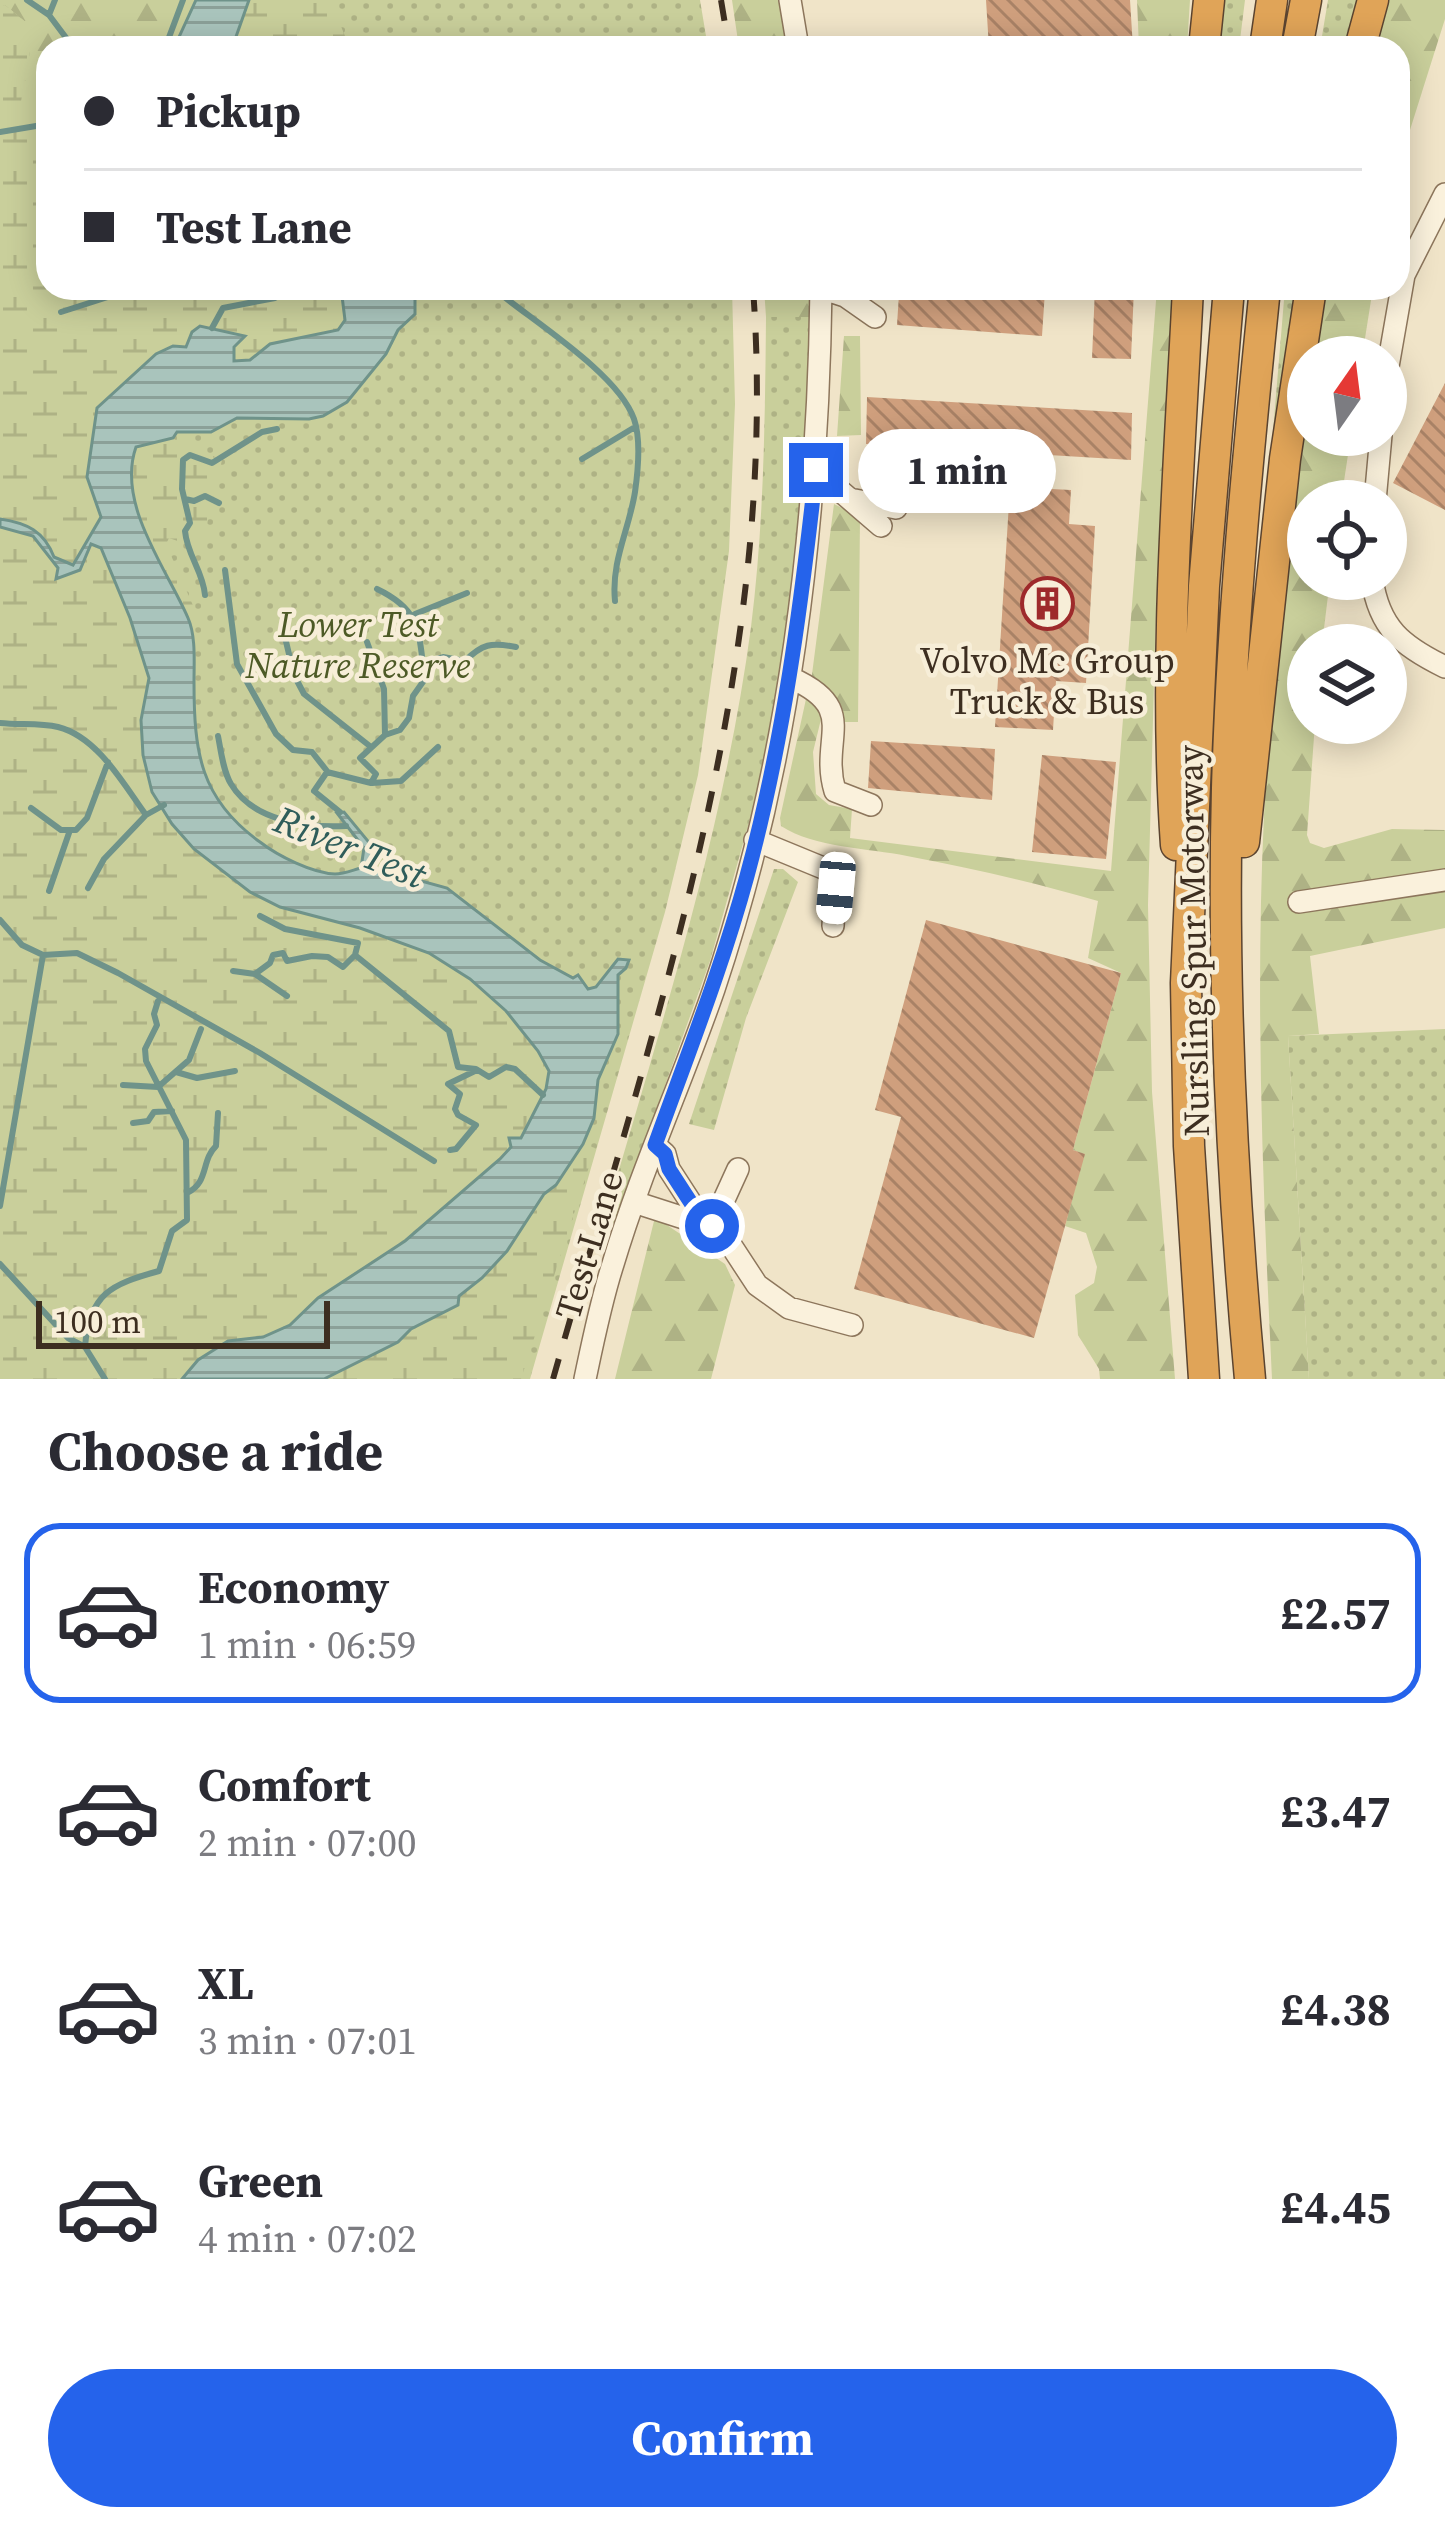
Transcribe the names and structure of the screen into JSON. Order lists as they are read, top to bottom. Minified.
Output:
{"streets":{"highway":["Nursling Spur Motorway"],"street":["Test Lane"]},"water":["River Test"],"parks":["Lower Test Nature Reserve"],"places":{"building":["Volvo Mc Group Truck & Bus"]},"scale_bar":"100 m","north":"top","page":{"banner":["Pickup","Test Lane"],"bubble":"1 min","scale":"100 m","heading":"Choose a ride","list":[{"name":"Economy","note":"1 min · 06:59","value":"£2.57"},{"name":"Comfort","note":"2 min · 07:00","value":"£3.47"},{"name":"XL","note":"3 min · 07:01","value":"£4.38"},{"name":"Green","note":"4 min · 07:02","value":"£4.45"}],"buttons":"Confirm"}}
